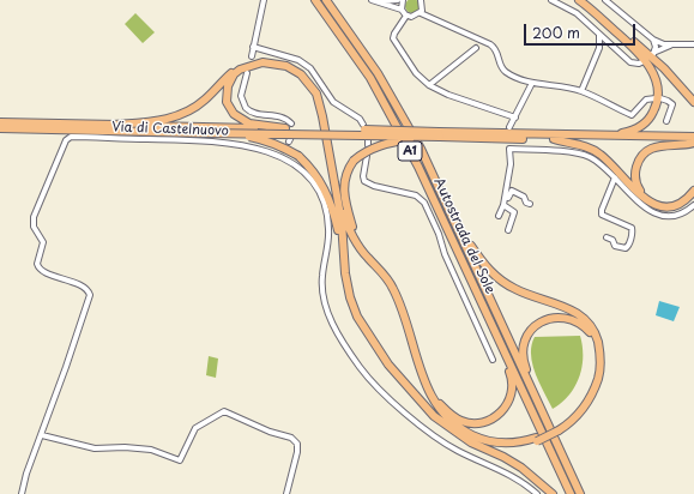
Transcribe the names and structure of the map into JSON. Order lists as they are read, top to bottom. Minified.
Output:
{"streets":{"highway":["A1","Autostrada del Sole"],"street":["Via di Castelnuovo"]},"scale_bar":"200 m"}
